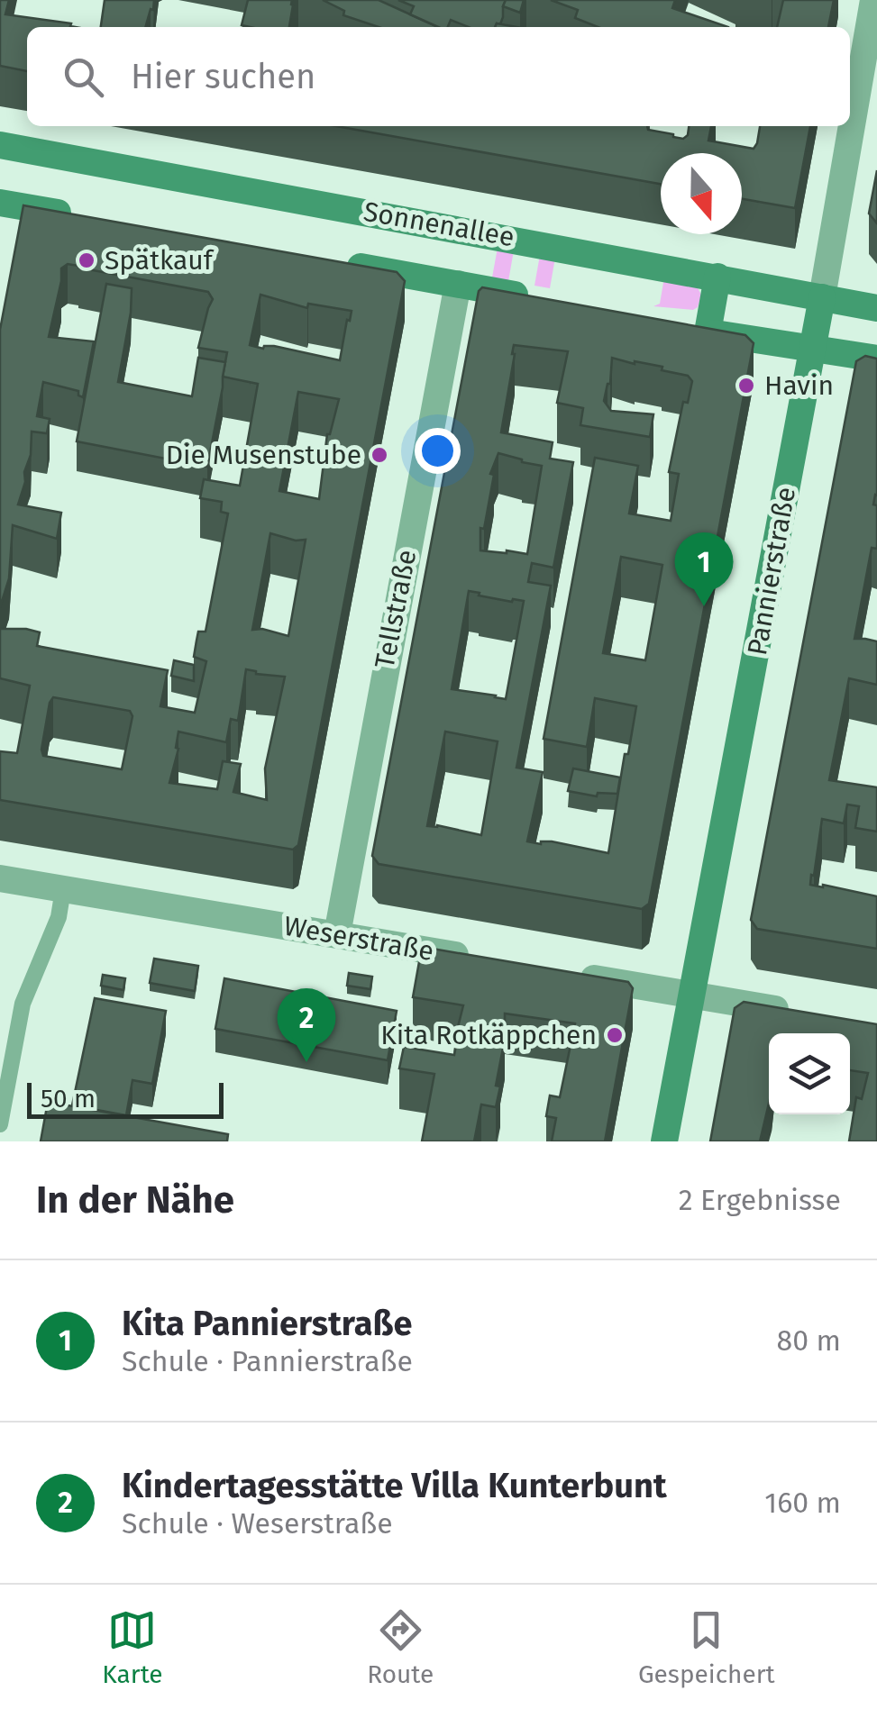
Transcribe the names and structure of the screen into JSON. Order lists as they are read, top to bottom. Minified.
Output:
{"streets":{"main road":["Sonnenallee","Pannierstraße"],"street":["Tellstraße","Weserstraße"]},"crossings":[["Sonnenallee","Pannierstraße"],["Sonnenallee","Tellstraße"],["Tellstraße","Weserstraße"]],"places":["Spätkauf","Havin","Die Musenstube","Kita Rotkäppchen"],"scale_bar":"50 m","north":"bottom","page":{"search":"Hier suchen","pins":["1","2"],"scale":"50 m","heading":["In der Nähe","2 Ergebnisse"],"list":[{"mark":"1","name":"Kita Pannierstraße","note":"Schule · Pannierstraße","value":"80 m"},{"mark":"2","name":"Kindertagesstätte Villa Kunterbunt","note":"Schule · Weserstraße","value":"160 m"}],"nav":["Karte","Route","Gespeichert"]}}
